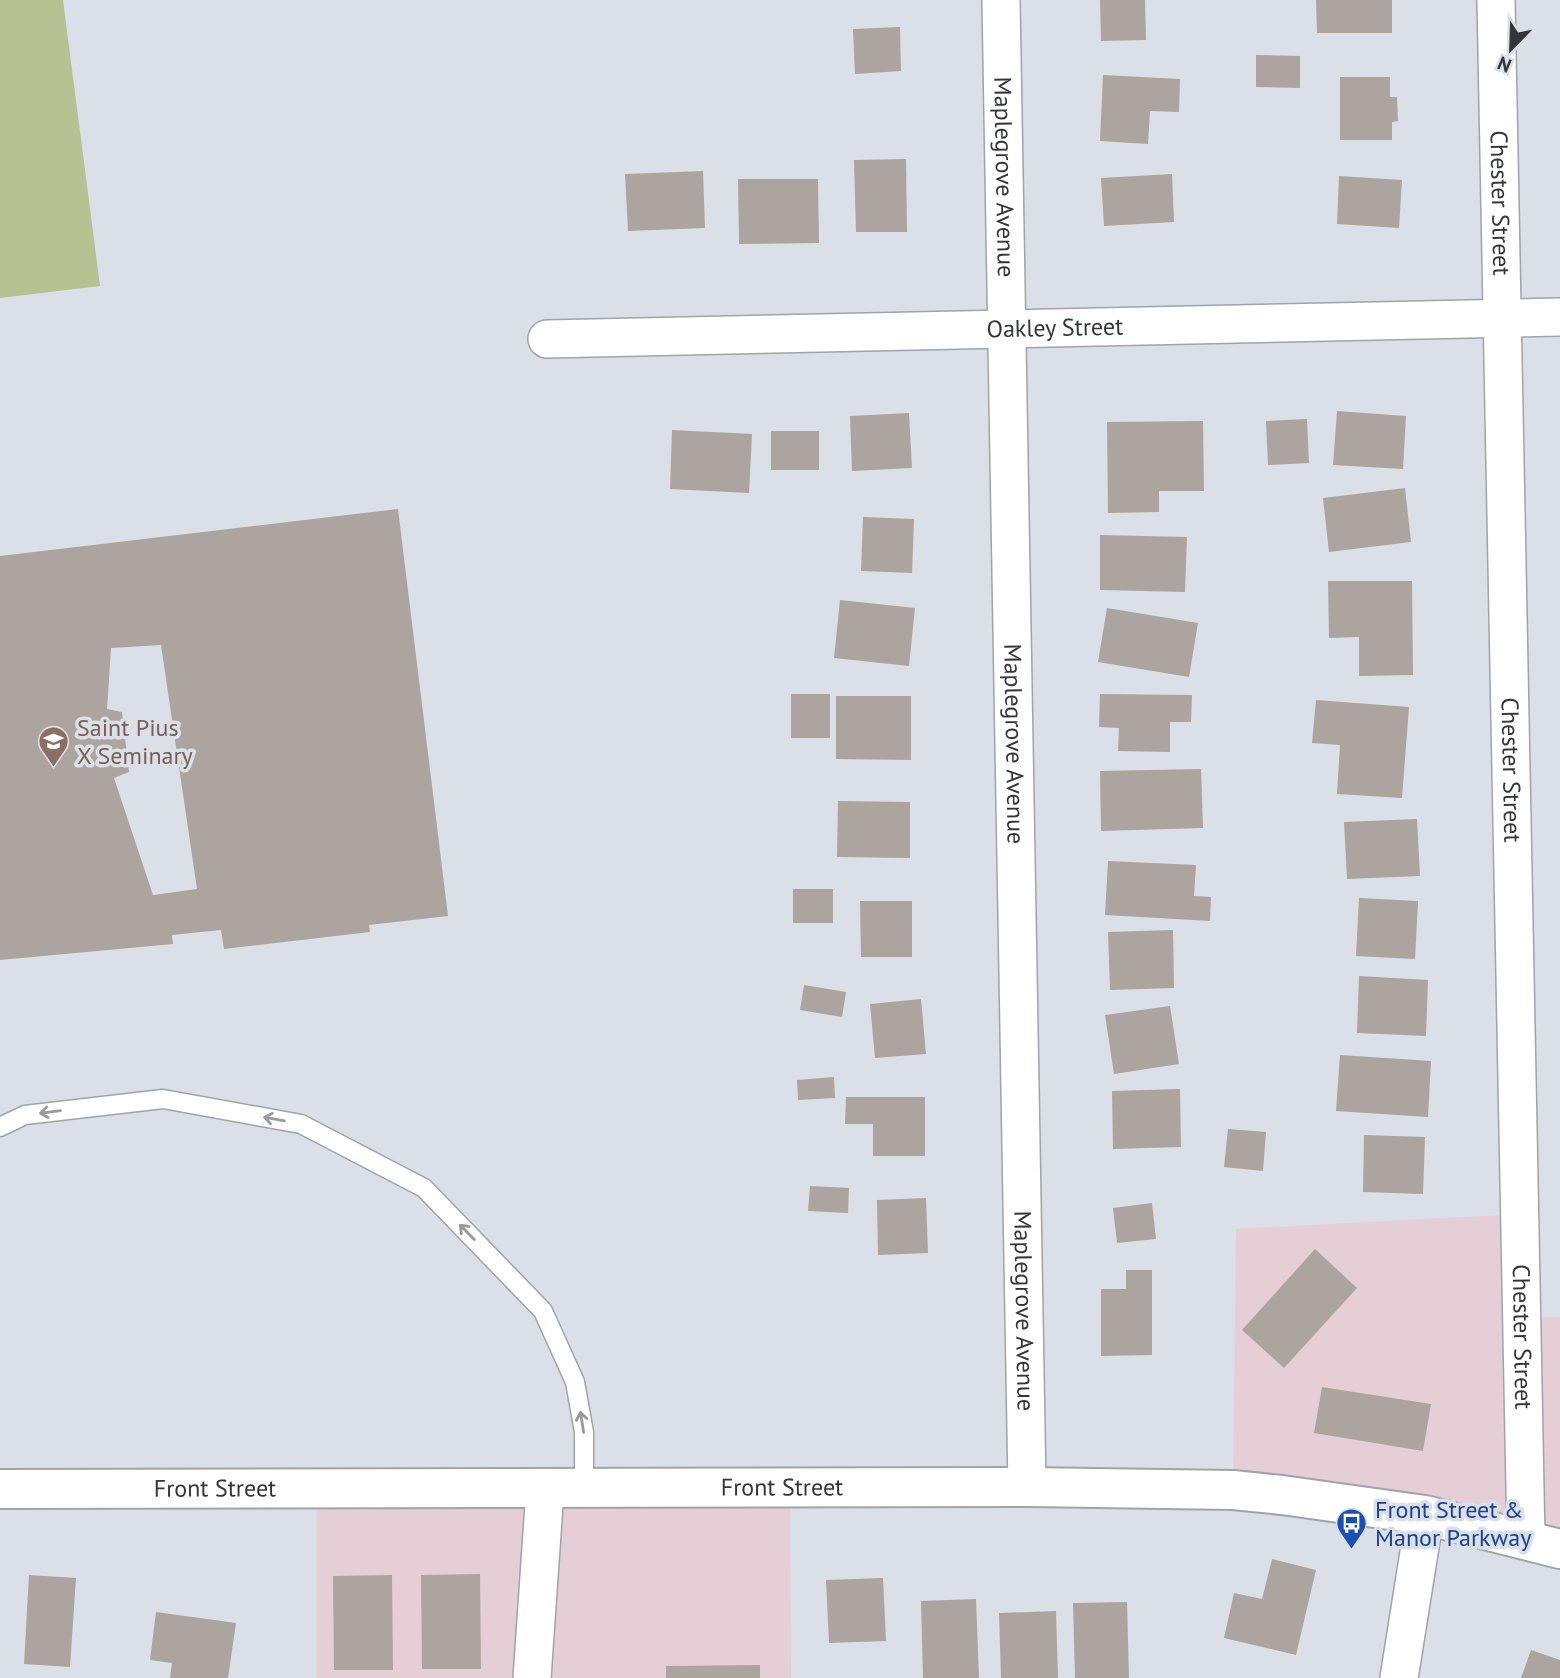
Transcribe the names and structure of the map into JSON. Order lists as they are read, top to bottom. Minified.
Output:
{"streets":{"main road":["Front Street"],"street":["Maplegrove Avenue","Chester Street","Oakley Street"]},"crossings":[["Maplegrove Avenue","Oakley Street"],["Maplegrove Avenue","Front Street"],["Chester Street","Oakley Street"],["Chester Street","Front Street"]],"places":{"school or university":["Saint Pius X Seminary"],"bus stop":["Front Street & Manor Parkway"]},"north":"bottom left"}
